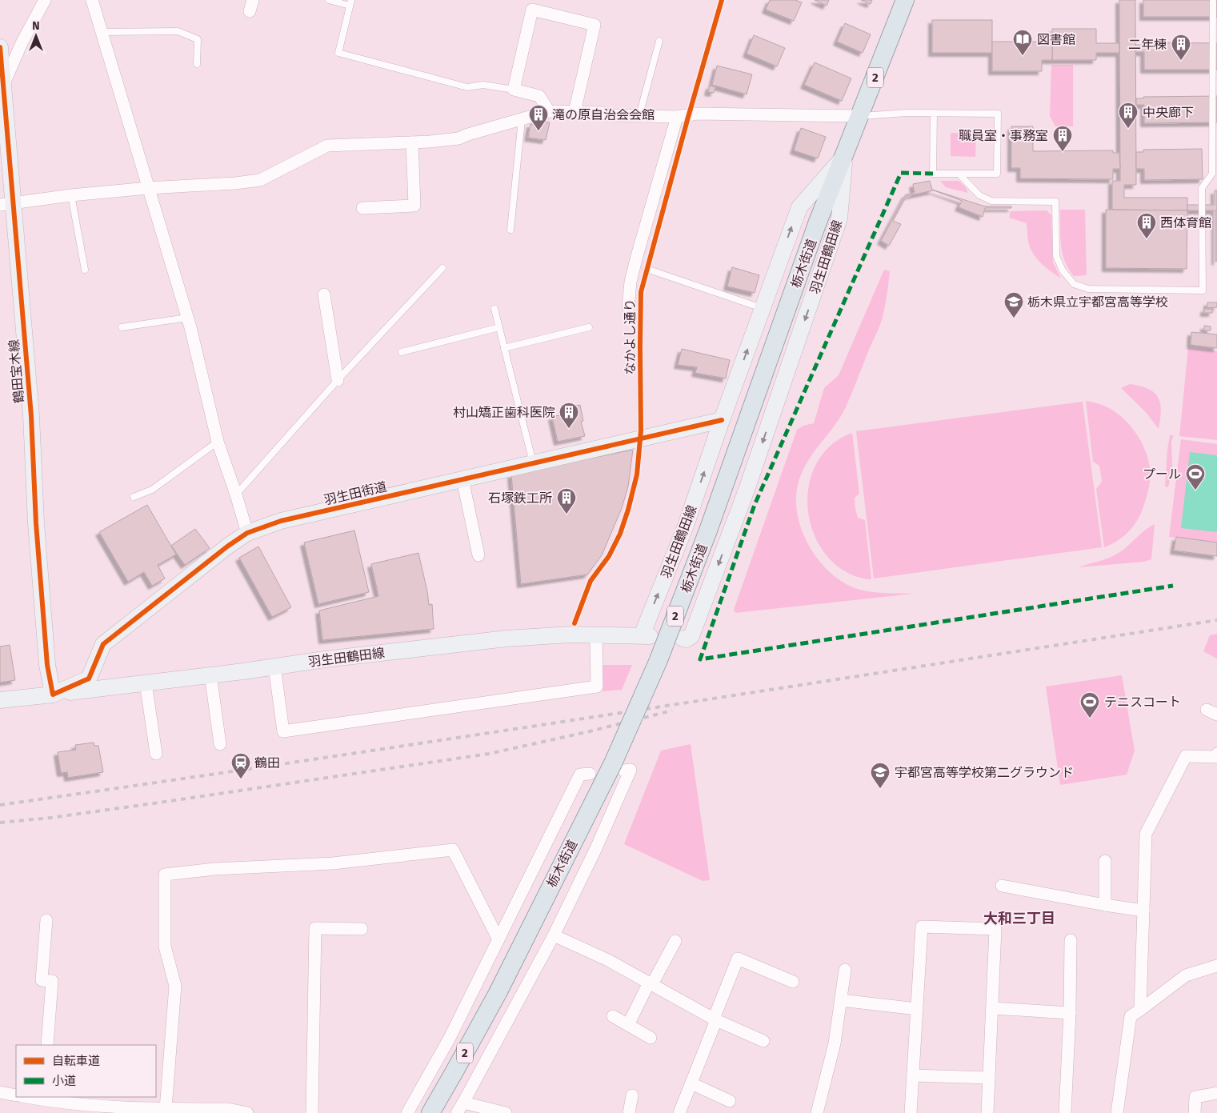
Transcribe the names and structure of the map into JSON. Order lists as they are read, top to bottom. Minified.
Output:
{"streets":{"main road":["2","羽生田鶴田線","栃木街道","鶴田宝木線","羽生田街道"],"cycle path":["なかよし通り"]},"crossings":[["羽生田鶴田線","栃木街道"],["羽生田鶴田線","鶴田宝木線"],["羽生田鶴田線","羽生田街道"],["鶴田宝木線","羽生田街道"]],"districts":["大和三丁目"],"places":{"library":["図書館"],"building":["二年棟","中央廊下","滝の原自治会会館","職員室・事務室","西体育館","村山矯正歯科医院","石塚鉄工所"],"school or university":["栃木県立宇都宮高等学校","宇都宮高等学校第二グラウンド"],"sports":["プール","テニスコート"],"station":["鶴田"]},"legend":["自転車道","小道"],"north":"top"}
